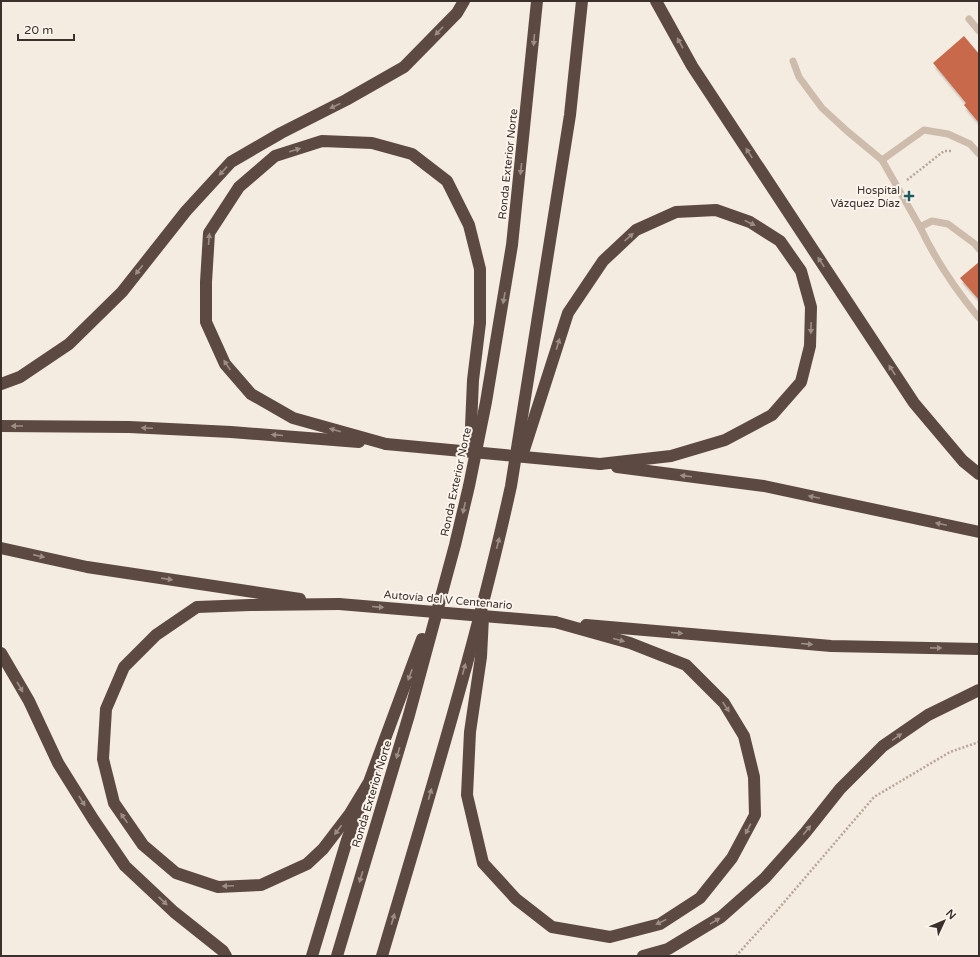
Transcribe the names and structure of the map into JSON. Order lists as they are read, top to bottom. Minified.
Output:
{"streets":{"highway":["Ronda Exterior Norte","Autovía del V Centenario"]},"one_way":["Autovía del V Centenario"],"places":{"health":["Hospital Vázquez Díaz"]},"scale_bar":"20 m","north":"top right"}
